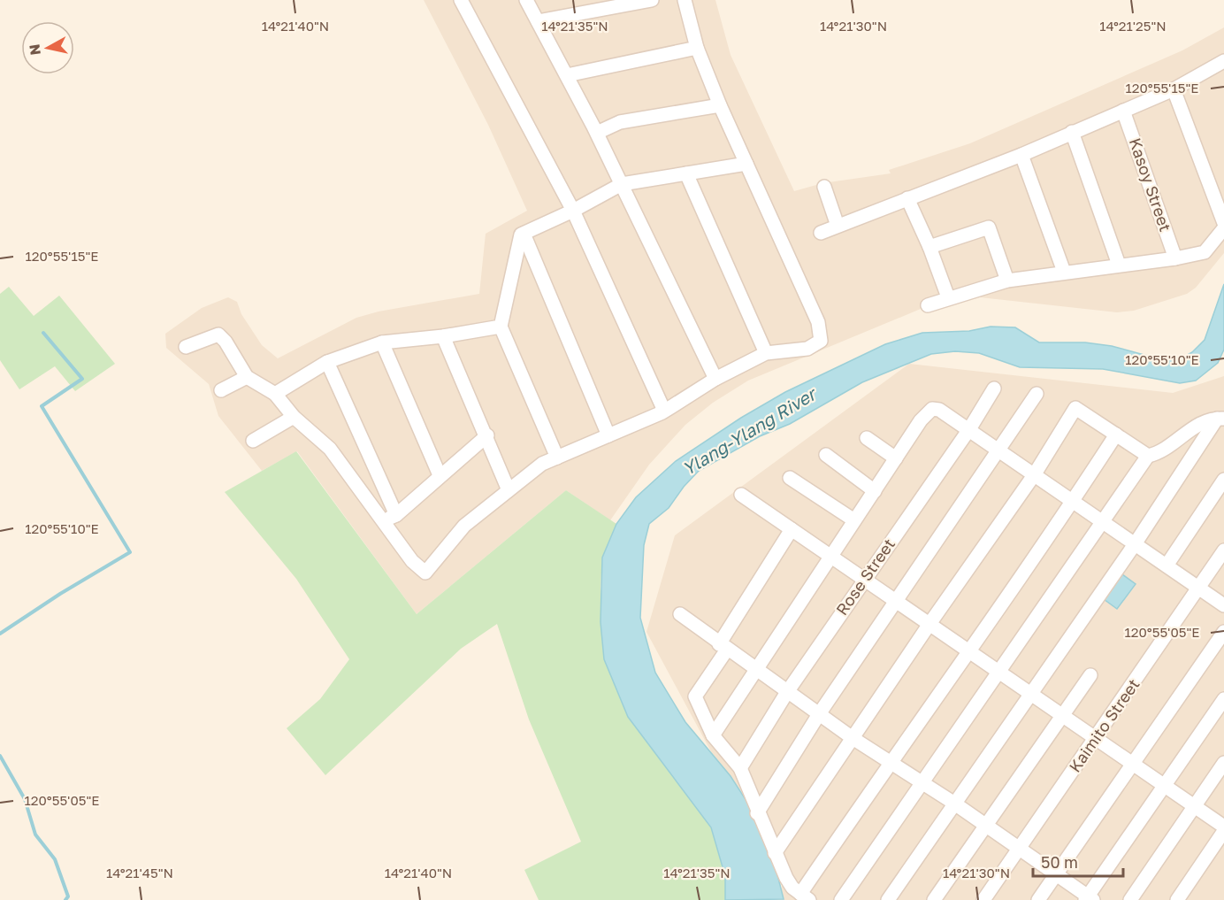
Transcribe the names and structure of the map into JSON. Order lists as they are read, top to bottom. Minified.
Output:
{"streets":{"street":["Kasoy Street","Rose Street","Kaimito Street"]},"water":["Ylang-Ylang River"],"scale_bar":"50 m","north":"left","coordinates":["14°21'40\"N","14°21'35\"N","14°21'30\"N","14°21'25\"N","120°55'15\"E","120°55'10\"E","120°55'05\"E","14°21'45\"N"]}
